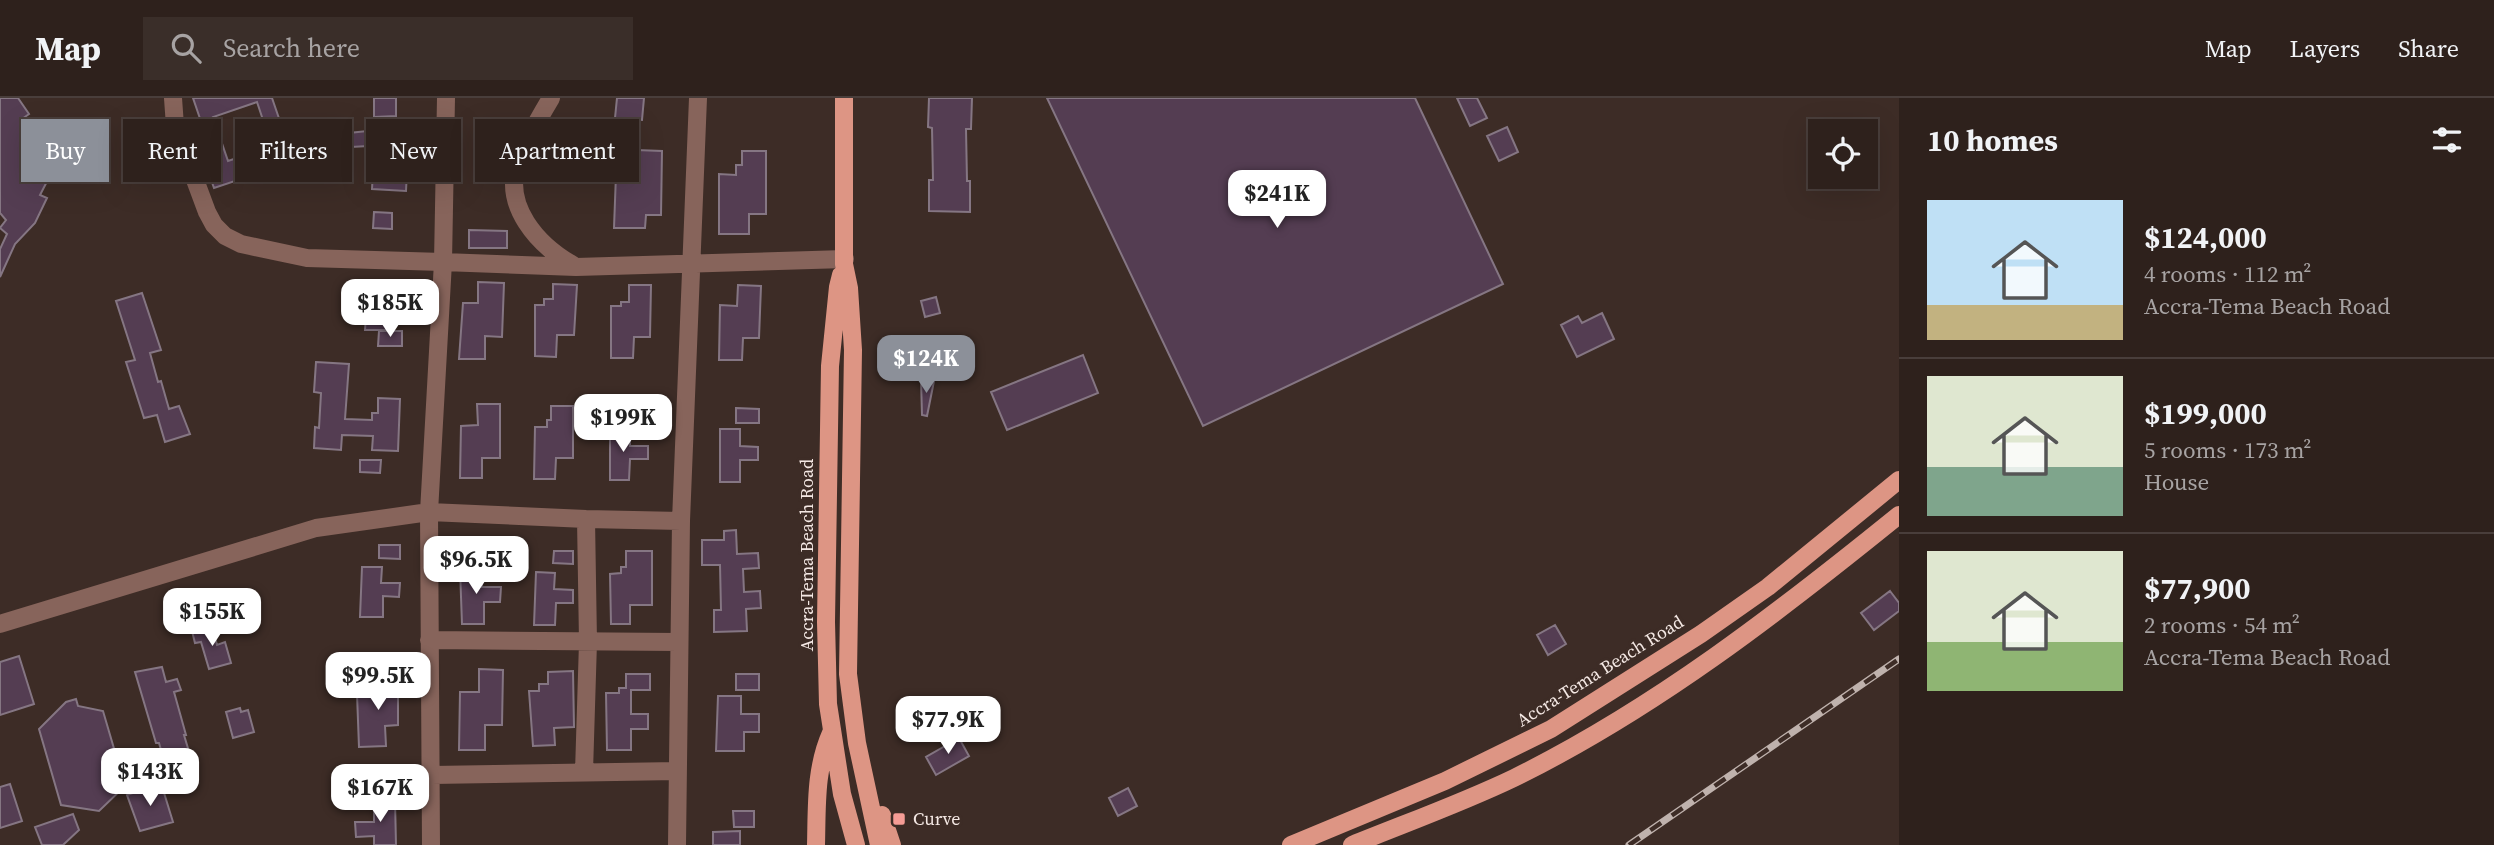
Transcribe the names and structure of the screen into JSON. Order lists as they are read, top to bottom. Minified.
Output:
{"streets":{"main road":["Accra-Tema Beach Road"]},"places":{"transit":["Curve"]},"page":{"header":"Map","search":"Search here","nav":["Map","Layers","Share"],"heading":"10 homes","chip":["Buy","Rent","Filters","New","Apartment"],"price":["$241K","$185K","$124K","$199K","$96.5K","$155K","$99.5K","$77.9K","$143K","$167K"],"list":[{"name":"$124,000","note":"4 rooms · 112 m² · Accra-Tema Beach Road"},{"name":"$199,000","note":"5 rooms · 173 m² · House"},{"name":"$77,900","note":"2 rooms · 54 m² · Accra-Tema Beach Road"}]}}
